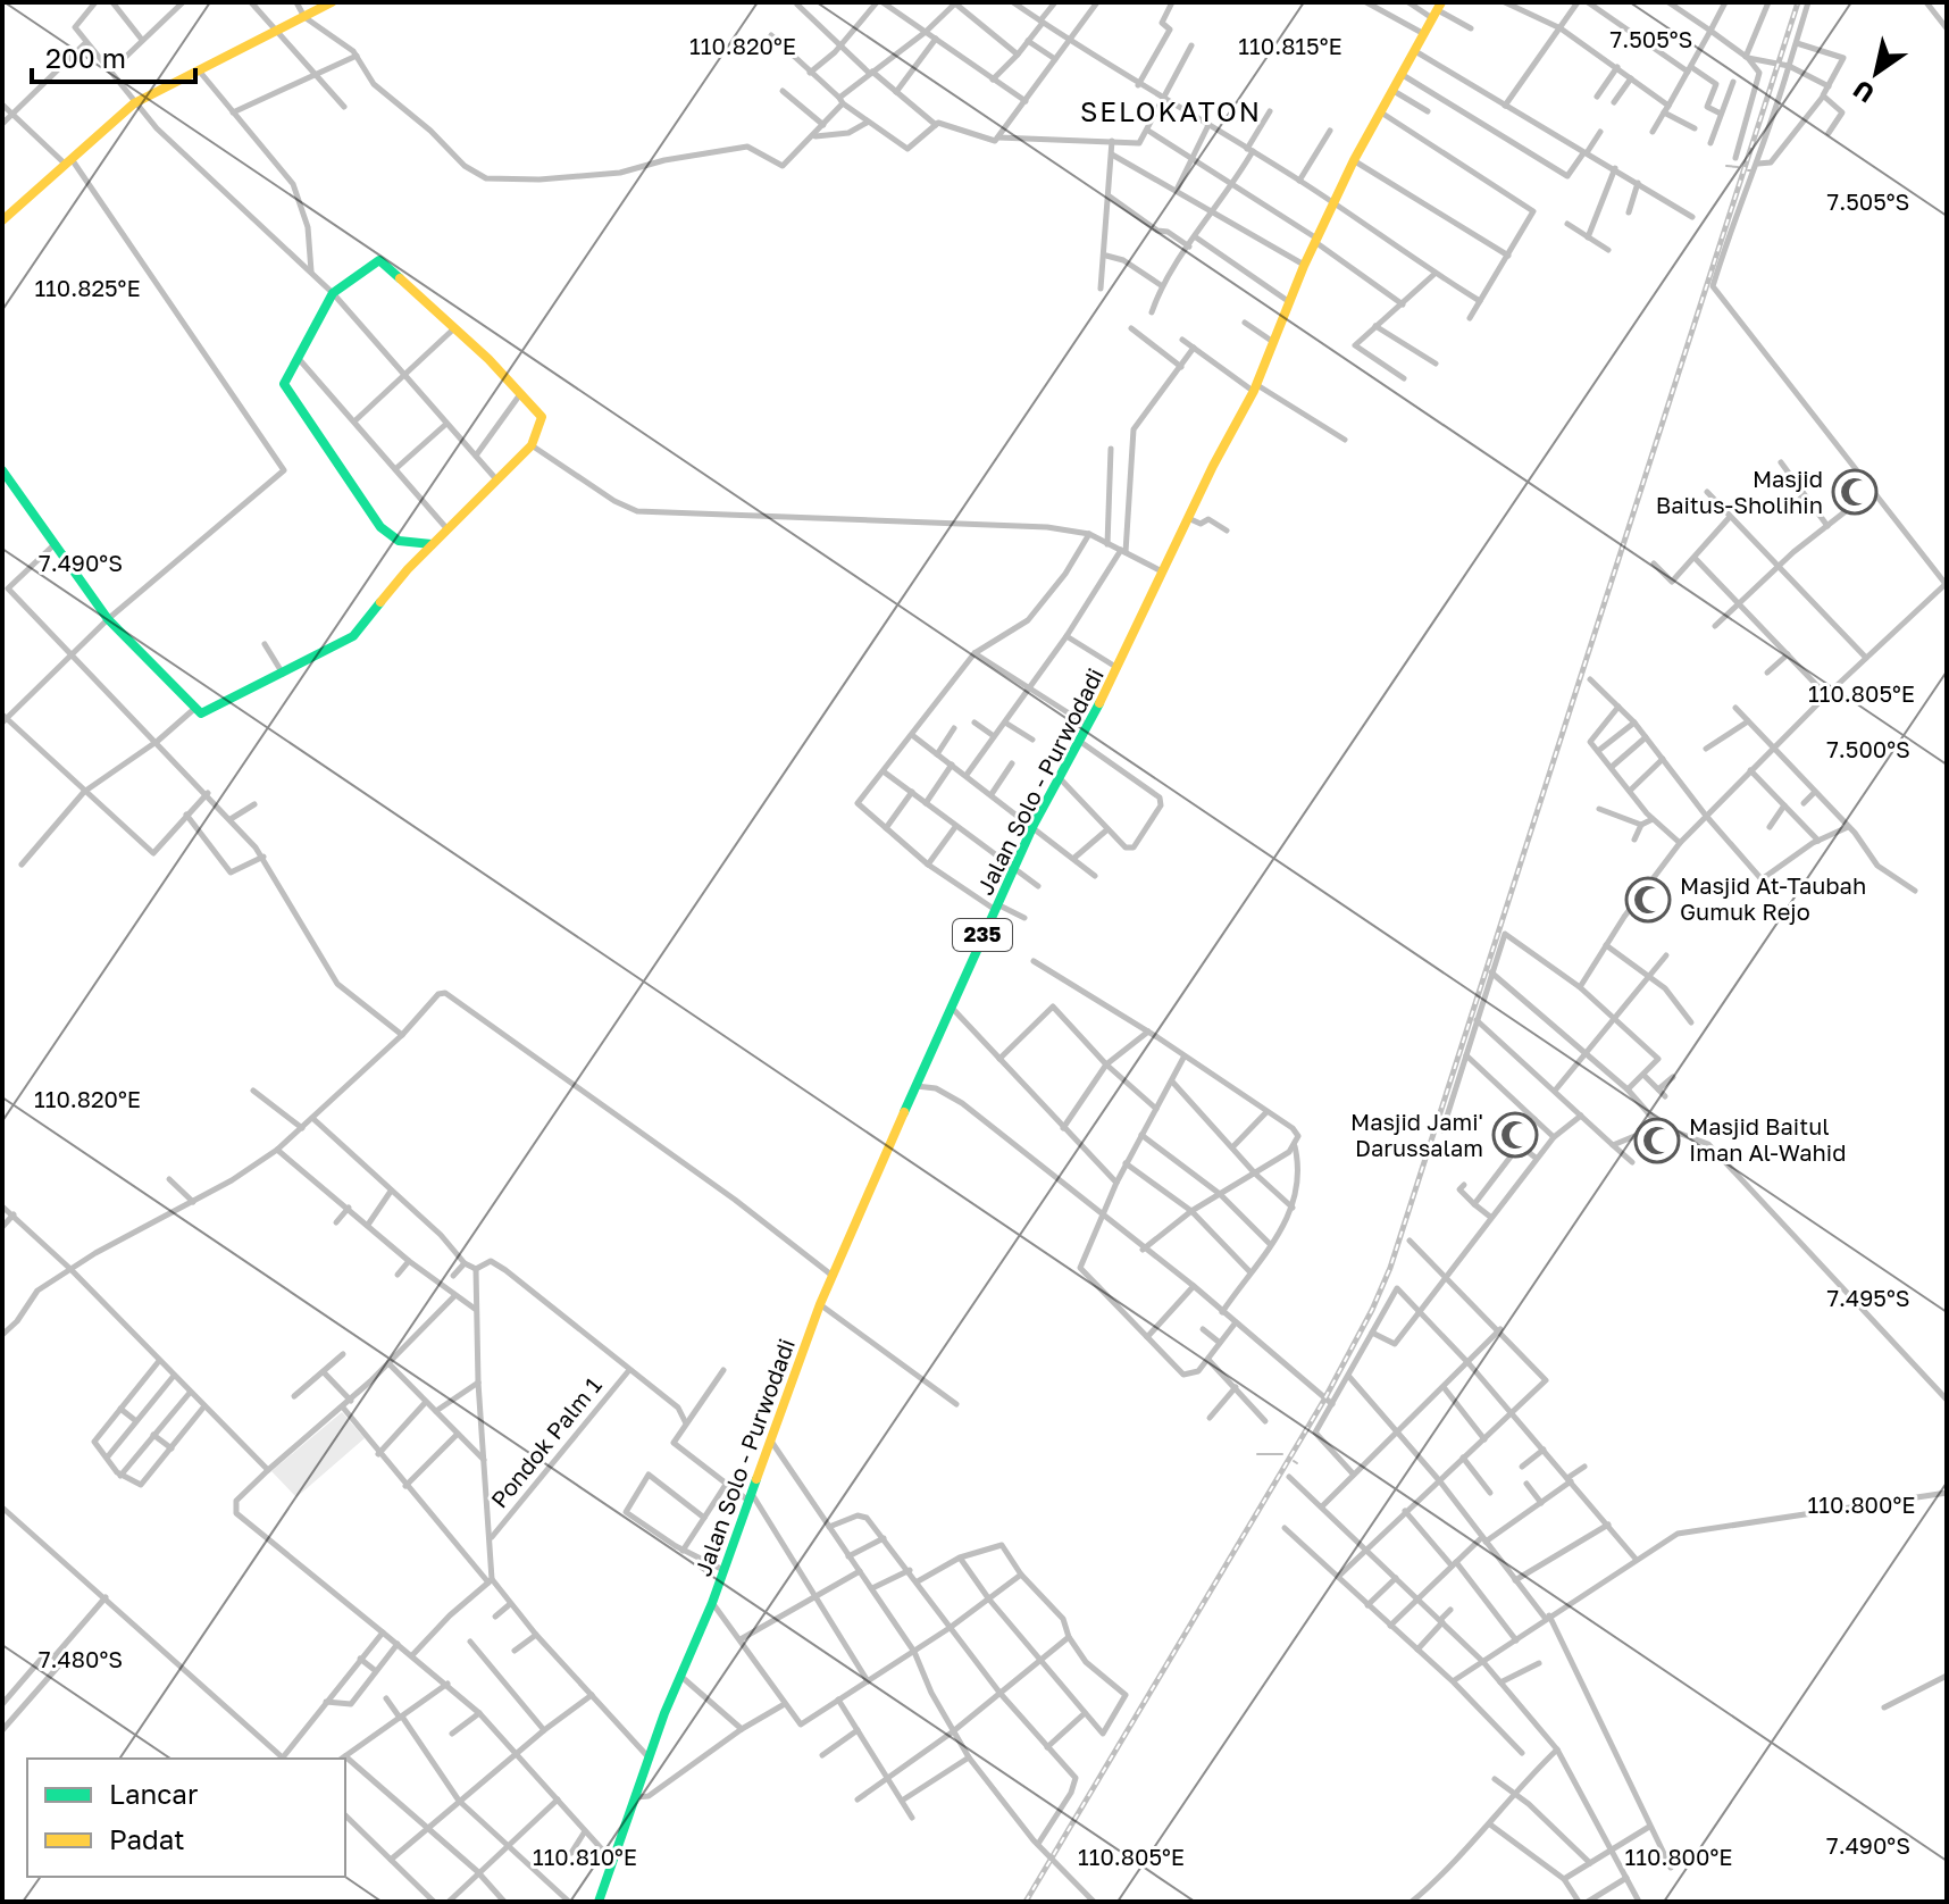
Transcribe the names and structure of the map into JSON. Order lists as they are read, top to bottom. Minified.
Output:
{"streets":{"main road":["Jalan Solo - Purwodadi","235"],"street":["Pondok Palm 1"]},"districts":["SELOKATON"],"places":{"mosque":["Masjid Baitus-Sholihin","Masjid At-Taubah Gumuk Rejo","Masjid Jami' Darussalam","Masjid Baitul Iman Al-Wahid"]},"legend":["Lancar","Padat"],"scale_bar":"200 m","north":"bottom left","coordinates":["7.505°S","110.820°E","110.815°E","110.825°E","7.490°S","110.805°E","7.500°S","7.495°S","110.800°E","7.480°S","110.810°E"]}
